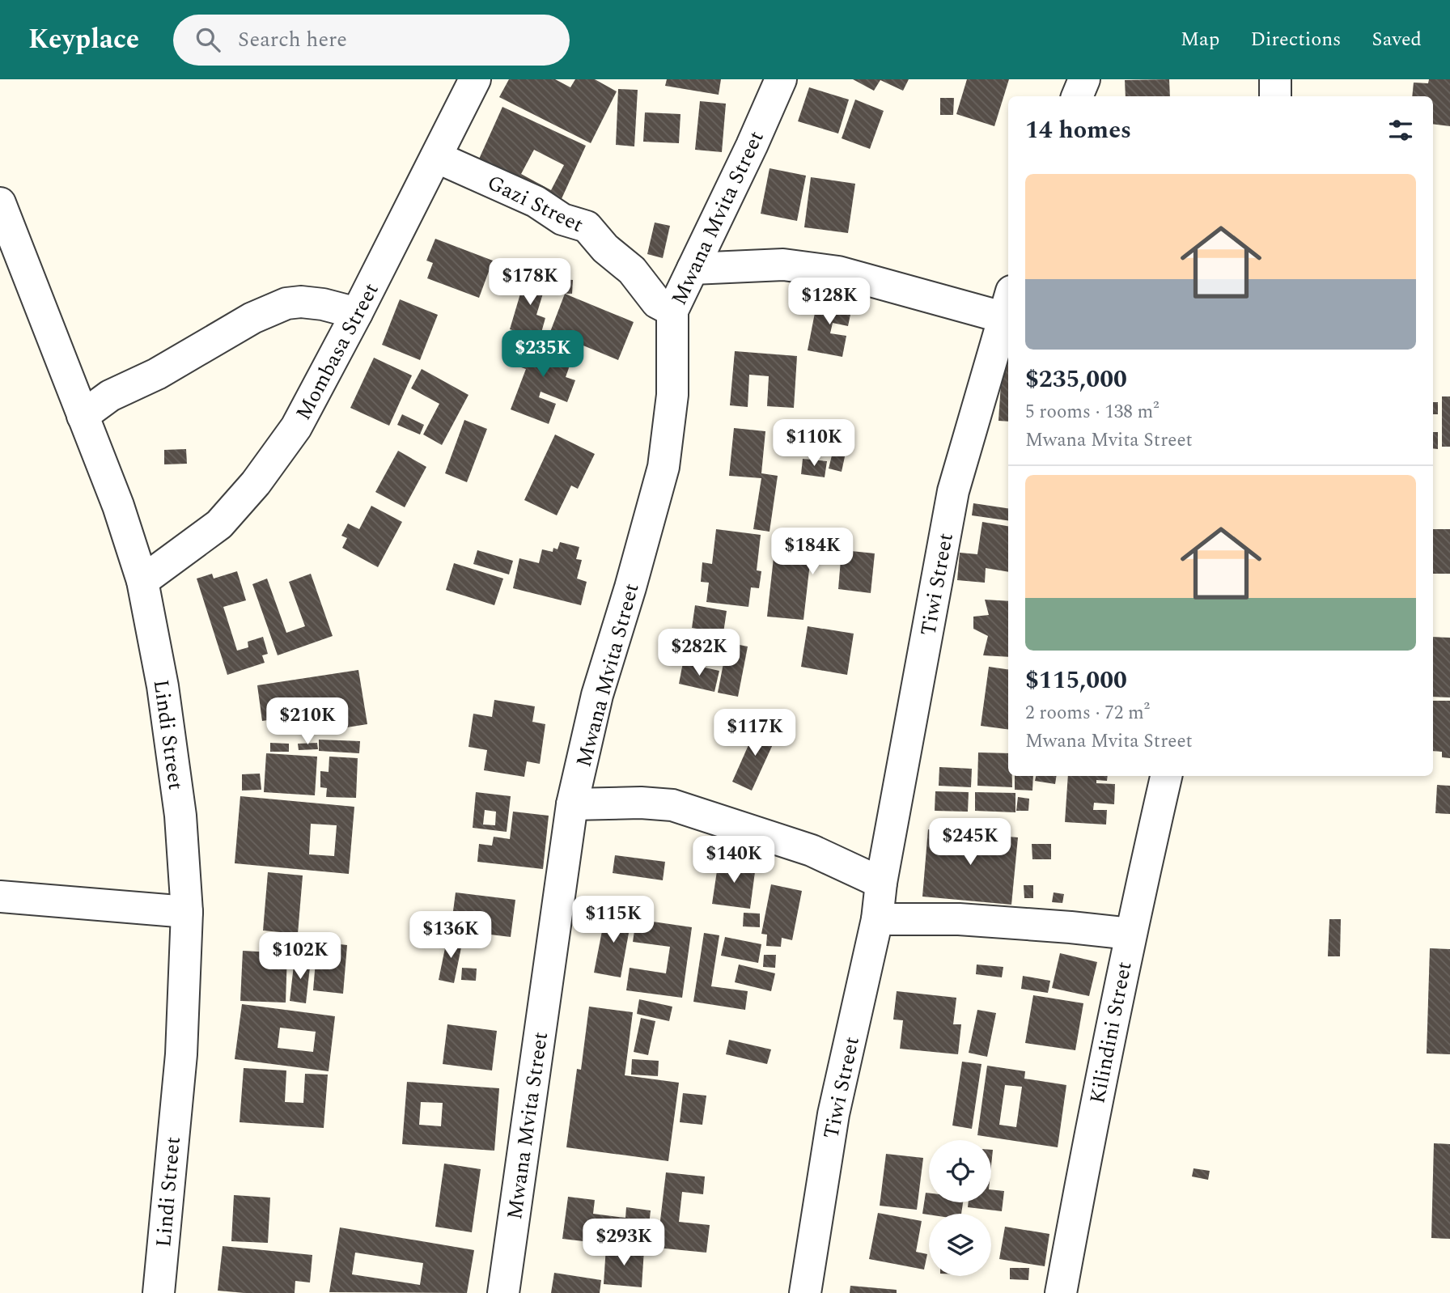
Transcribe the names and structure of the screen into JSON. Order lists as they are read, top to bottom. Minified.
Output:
{"streets":{"street":["Gazi Street","Mwana Mvita Street","Mombasa Street","Tiwi Street","Lindi Street","Kilindini Street"]},"crossings":[["Gazi Street","Mwana Mvita Street"],["Gazi Street","Mombasa Street"],["Mombasa Street","Lindi Street"]],"page":{"header":"Keyplace","search":"Search here","nav":["Map","Directions","Saved"],"heading":"14 homes","list":[{"name":"$235,000","note":"5 rooms · 138 m² · Mwana Mvita Street"},{"name":"$115,000","note":"2 rooms · 72 m² · Mwana Mvita Street"}],"price":["$178K","$128K","$235K","$110K","$184K","$282K","$210K","$117K","$245K","$140K","$115K","$136K","$102K","$293K"]}}
